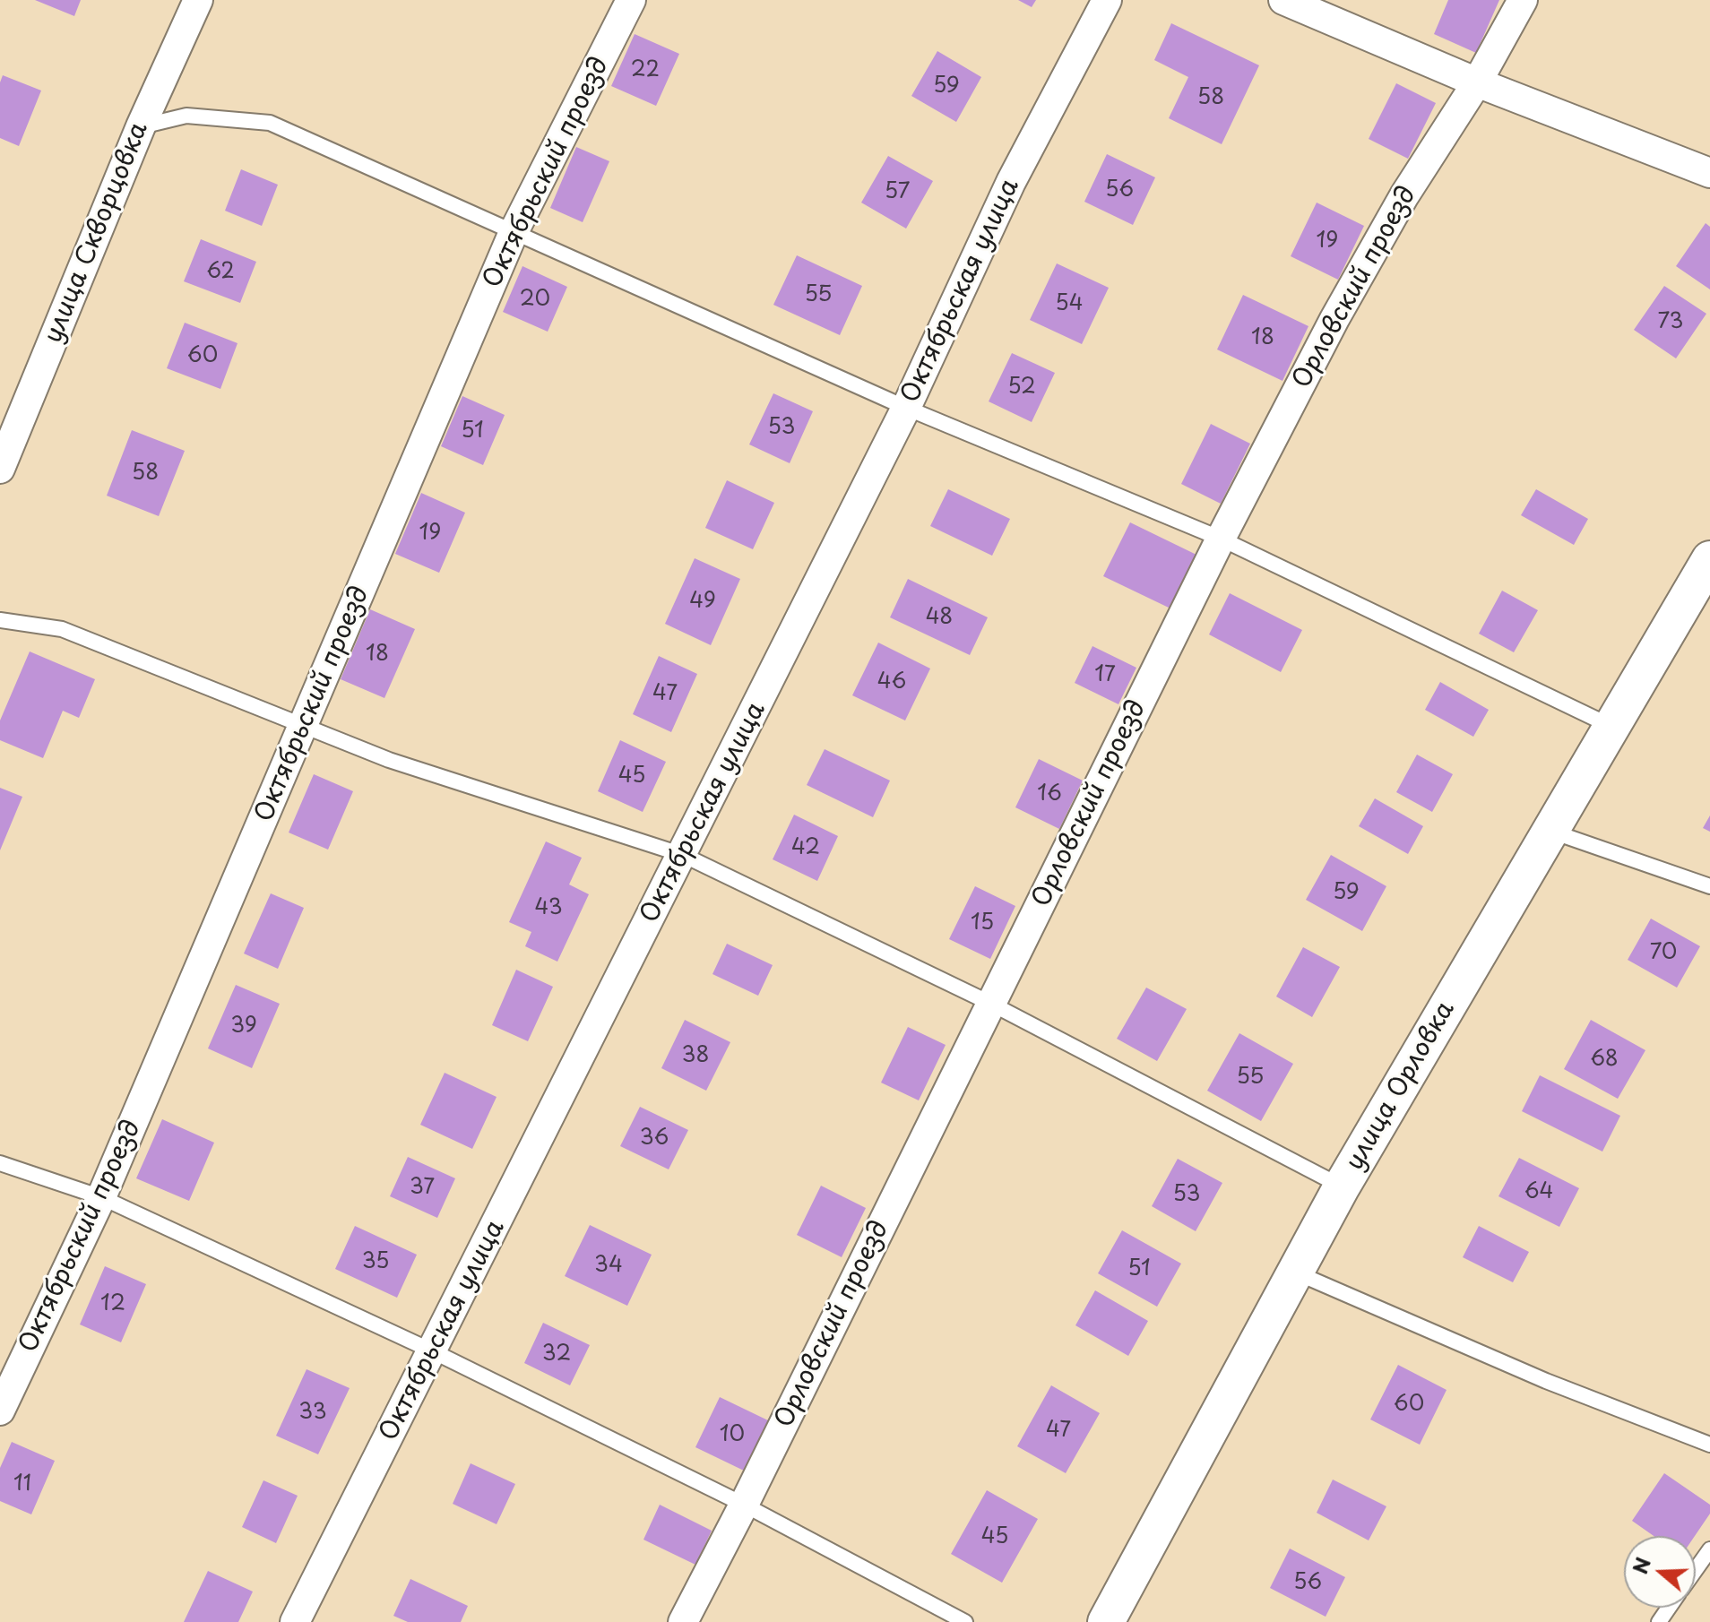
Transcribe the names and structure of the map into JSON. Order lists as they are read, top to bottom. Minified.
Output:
{"streets":{"street":["Октябрьский проезд","улица Скворцовка","Орловский проезд","Октябрьская улица","улица Орловка"]},"house_numbers":["22","59","58","56","57","19","62","55","20","54","73","18","60","52","53","51","58","19","49","48","18","17","46","47","45","16","42","59","43","15","70","39","38","68","55","36","37","64","53","35","34","51","12","32","60","33","47","10","11","45","56"],"north":"left"}
